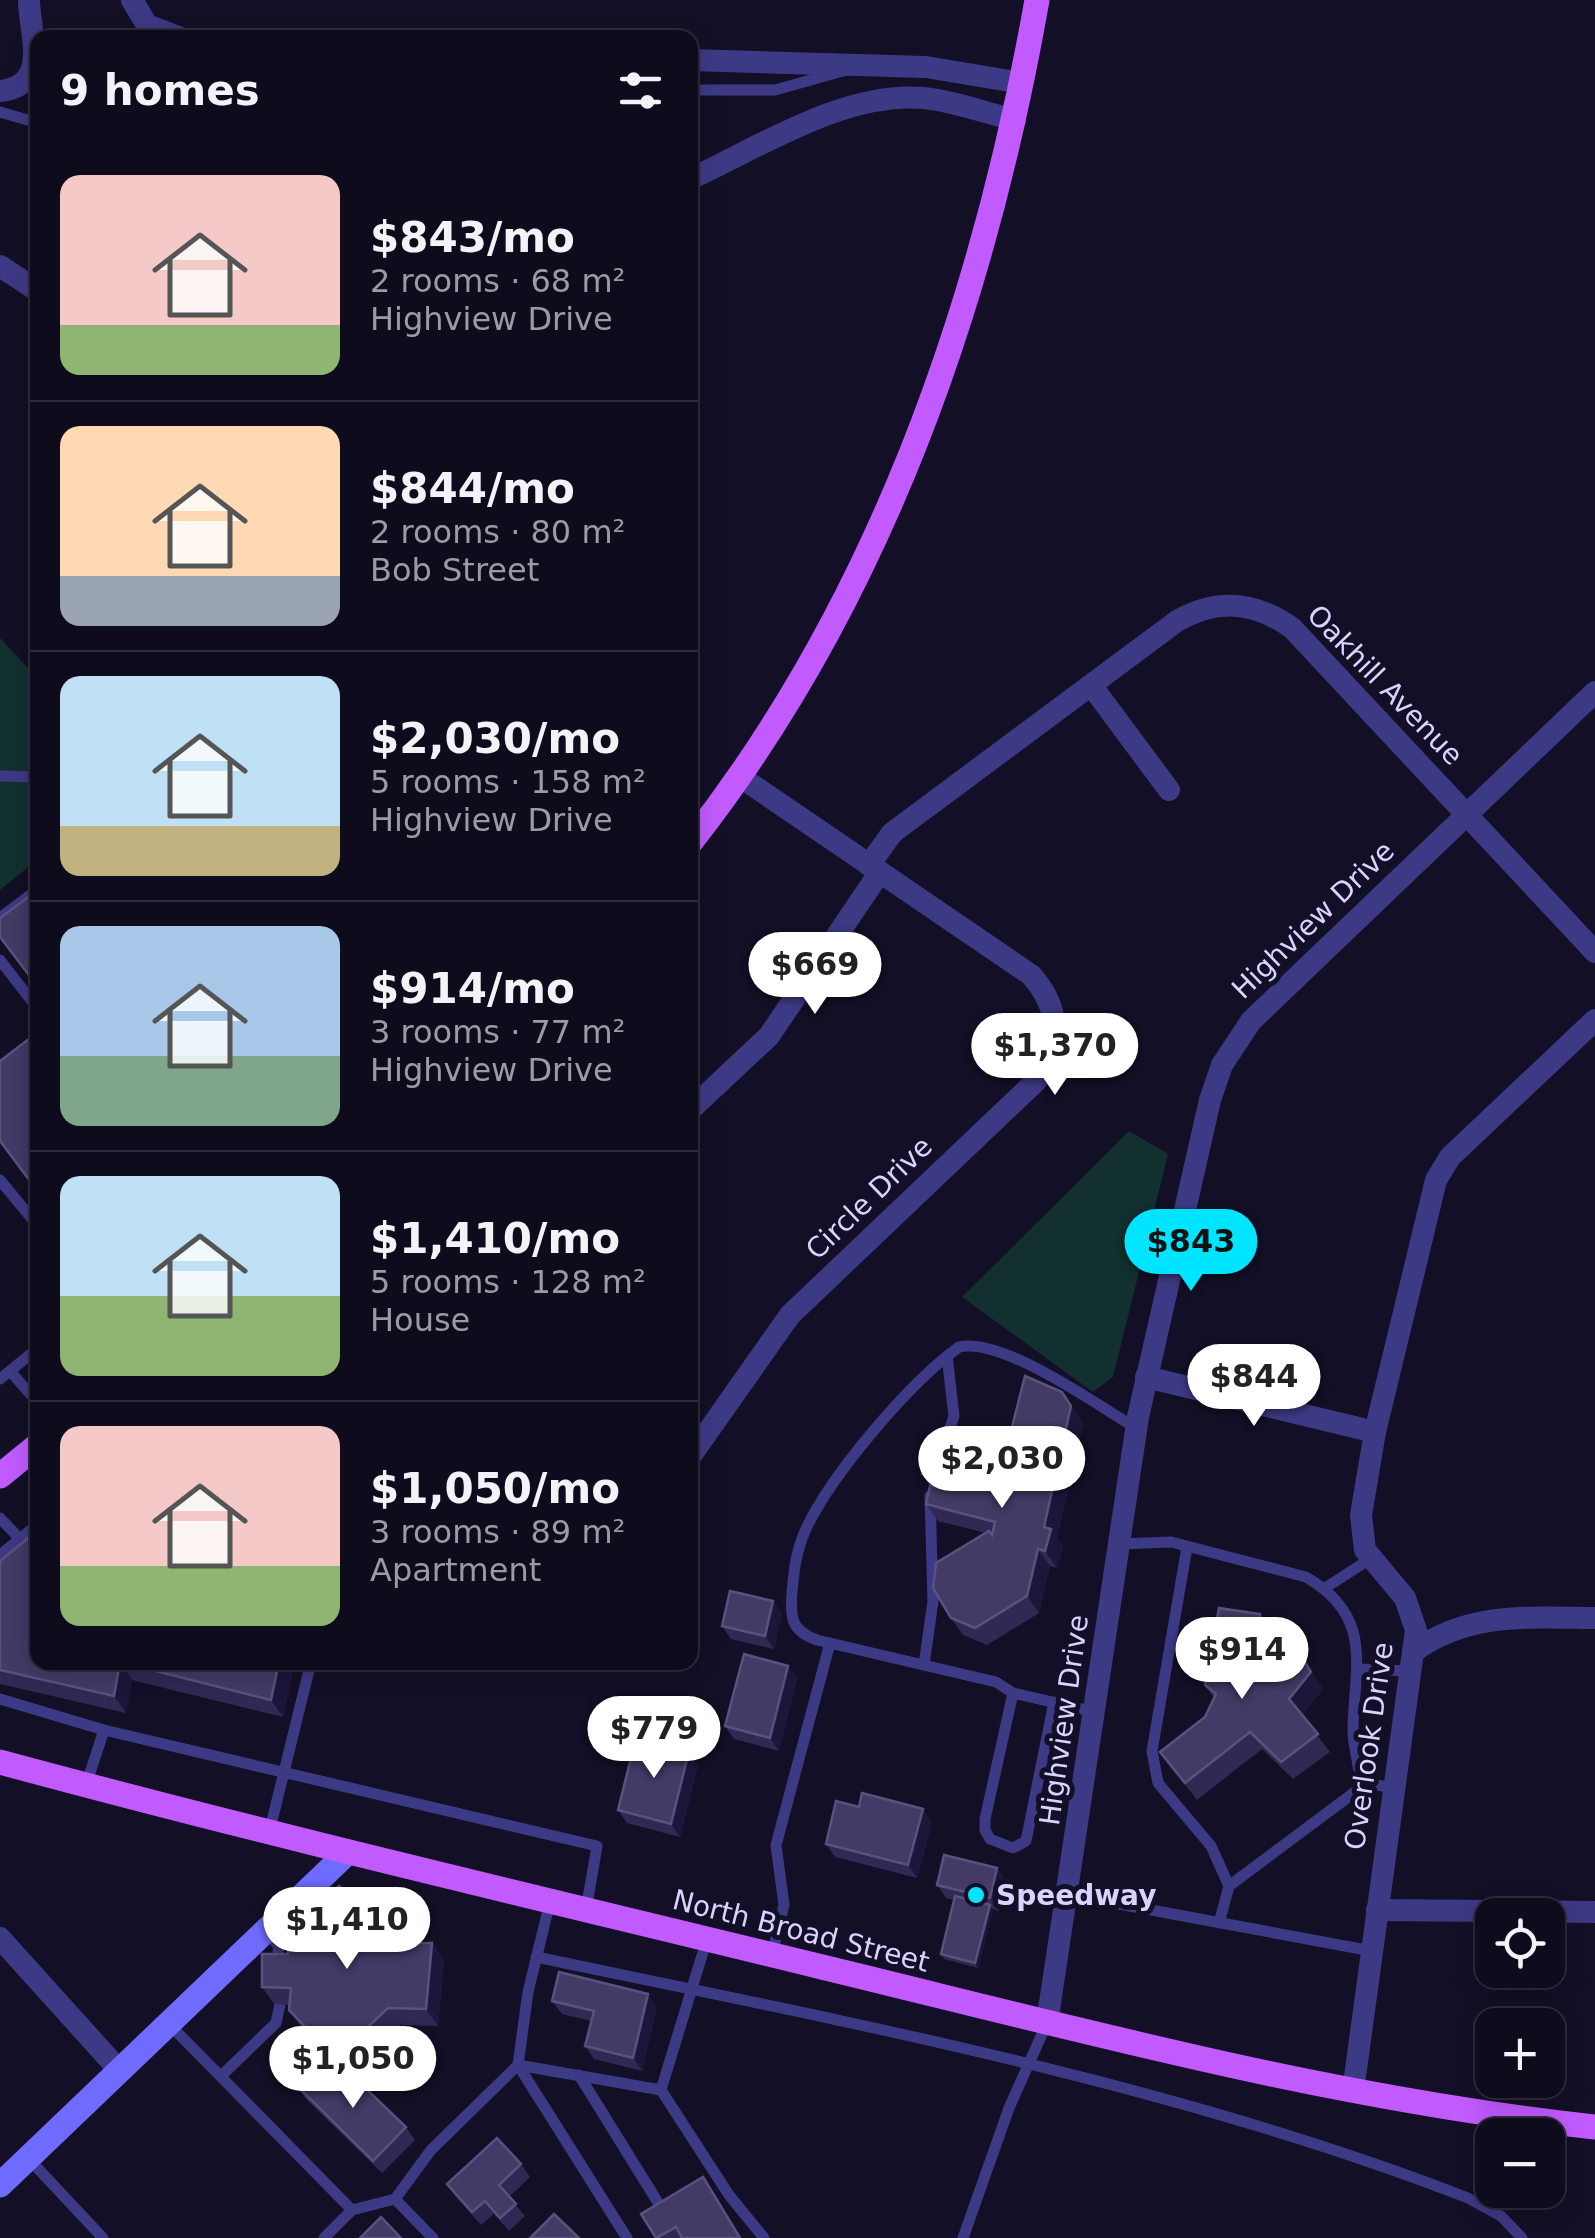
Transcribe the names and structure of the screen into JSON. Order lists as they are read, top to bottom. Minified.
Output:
{"streets":{"main road":["North Broad Street"],"street":["Oakhill Avenue","Highview Drive","Circle Drive","Overlook Drive"]},"crossings":[["Oakhill Avenue","Highview Drive"],["Oakhill Avenue","Circle Drive"],["Highview Drive","North Broad Street"],["Overlook Drive","North Broad Street"]],"places":["Speedway"],"page":{"heading":"9 homes","list":[{"name":"$843/mo","note":"2 rooms · 68 m² · Highview Drive"},{"name":"$844/mo","note":"2 rooms · 80 m² · Bob Street"},{"name":"$2,030/mo","note":"5 rooms · 158 m² · Highview Drive"},{"name":"$914/mo","note":"3 rooms · 77 m² · Highview Drive"},{"name":"$1,410/mo","note":"5 rooms · 128 m² · House"},{"name":"$1,050/mo","note":"3 rooms · 89 m² · Apartment"}],"price":["$669","$1,370","$843","$844","$2,030","$914","$779","$1,410","$1,050"],"map_buttons":["+","−"]}}
